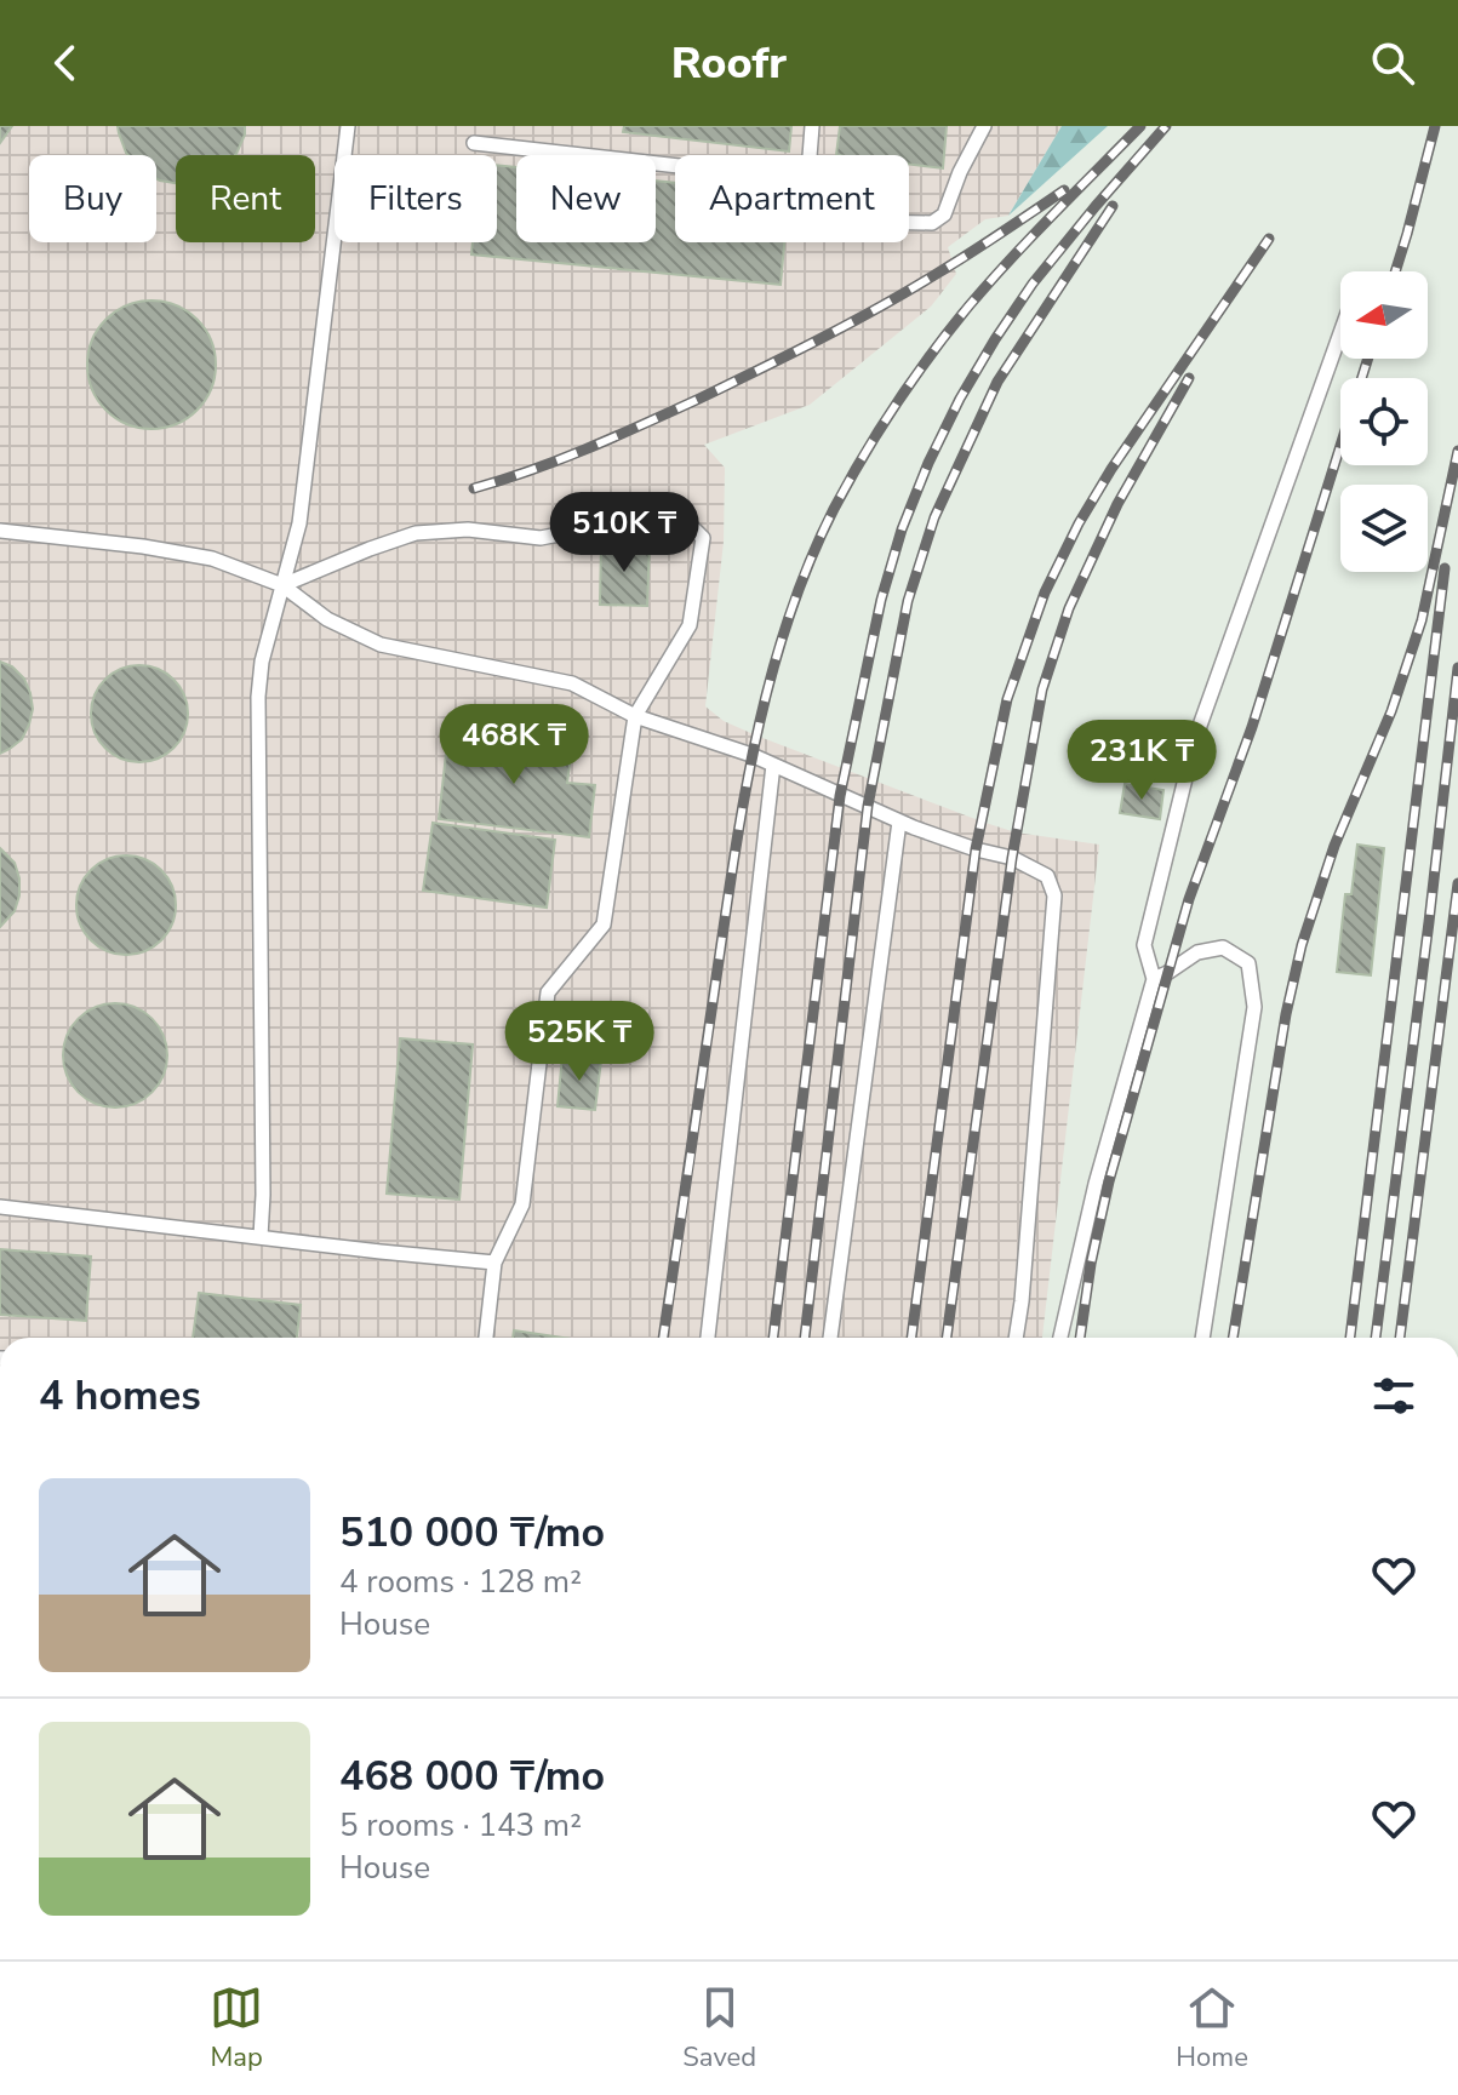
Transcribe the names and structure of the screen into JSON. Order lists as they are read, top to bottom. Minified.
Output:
{"north":"left","page":{"header":"Roofr","chip":["Buy","Rent","Filters","New","Apartment"],"price":["510K ₸","468K ₸","231K ₸","525K ₸"],"heading":"4 homes","list":[{"name":"510 000 ₸/mo","note":"4 rooms · 128 m² · House"},{"name":"468 000 ₸/mo","note":"5 rooms · 143 m² · House"}],"tabs":["Map","Saved","Home"]}}
